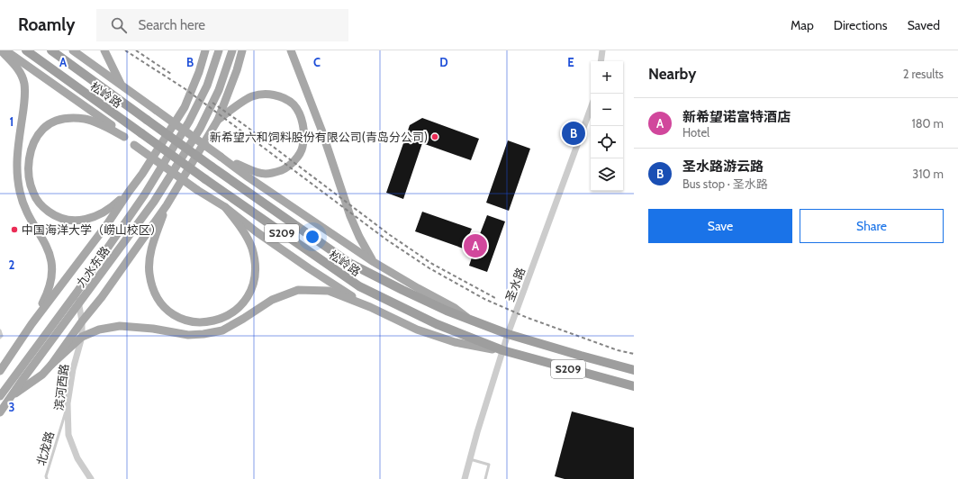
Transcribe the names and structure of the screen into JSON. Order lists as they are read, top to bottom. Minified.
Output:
{"streets":{"highway":["松岭路","S209"],"main road":["九水东路"],"street":["圣水路","滨河西路"],"lane":["北龙路"]},"crossings":[["松岭路","圣水路"],["九水东路","滨河西路"],["滨河西路","北龙路"]],"places":["新希望六和饲料股份有限公司(青岛分公司)","中国海洋大学（崂山校区）"],"page":{"header":"Roamly","search":"Search here","nav":["Map","Directions","Saved"],"heading":["Nearby","2 results"],"map_buttons":["+","−"],"list":[{"mark":"A","name":"新希望诺富特酒店","note":"Hotel","value":"180 m"},{"mark":"B","name":"圣水路游云路","note":"Bus stop · 圣水路","value":"310 m"}],"pins":["B","A"],"buttons":["Save","Share"]},"grid":{"columns":["A","B","C","D","E"],"rows":["1","2","3"]}}
